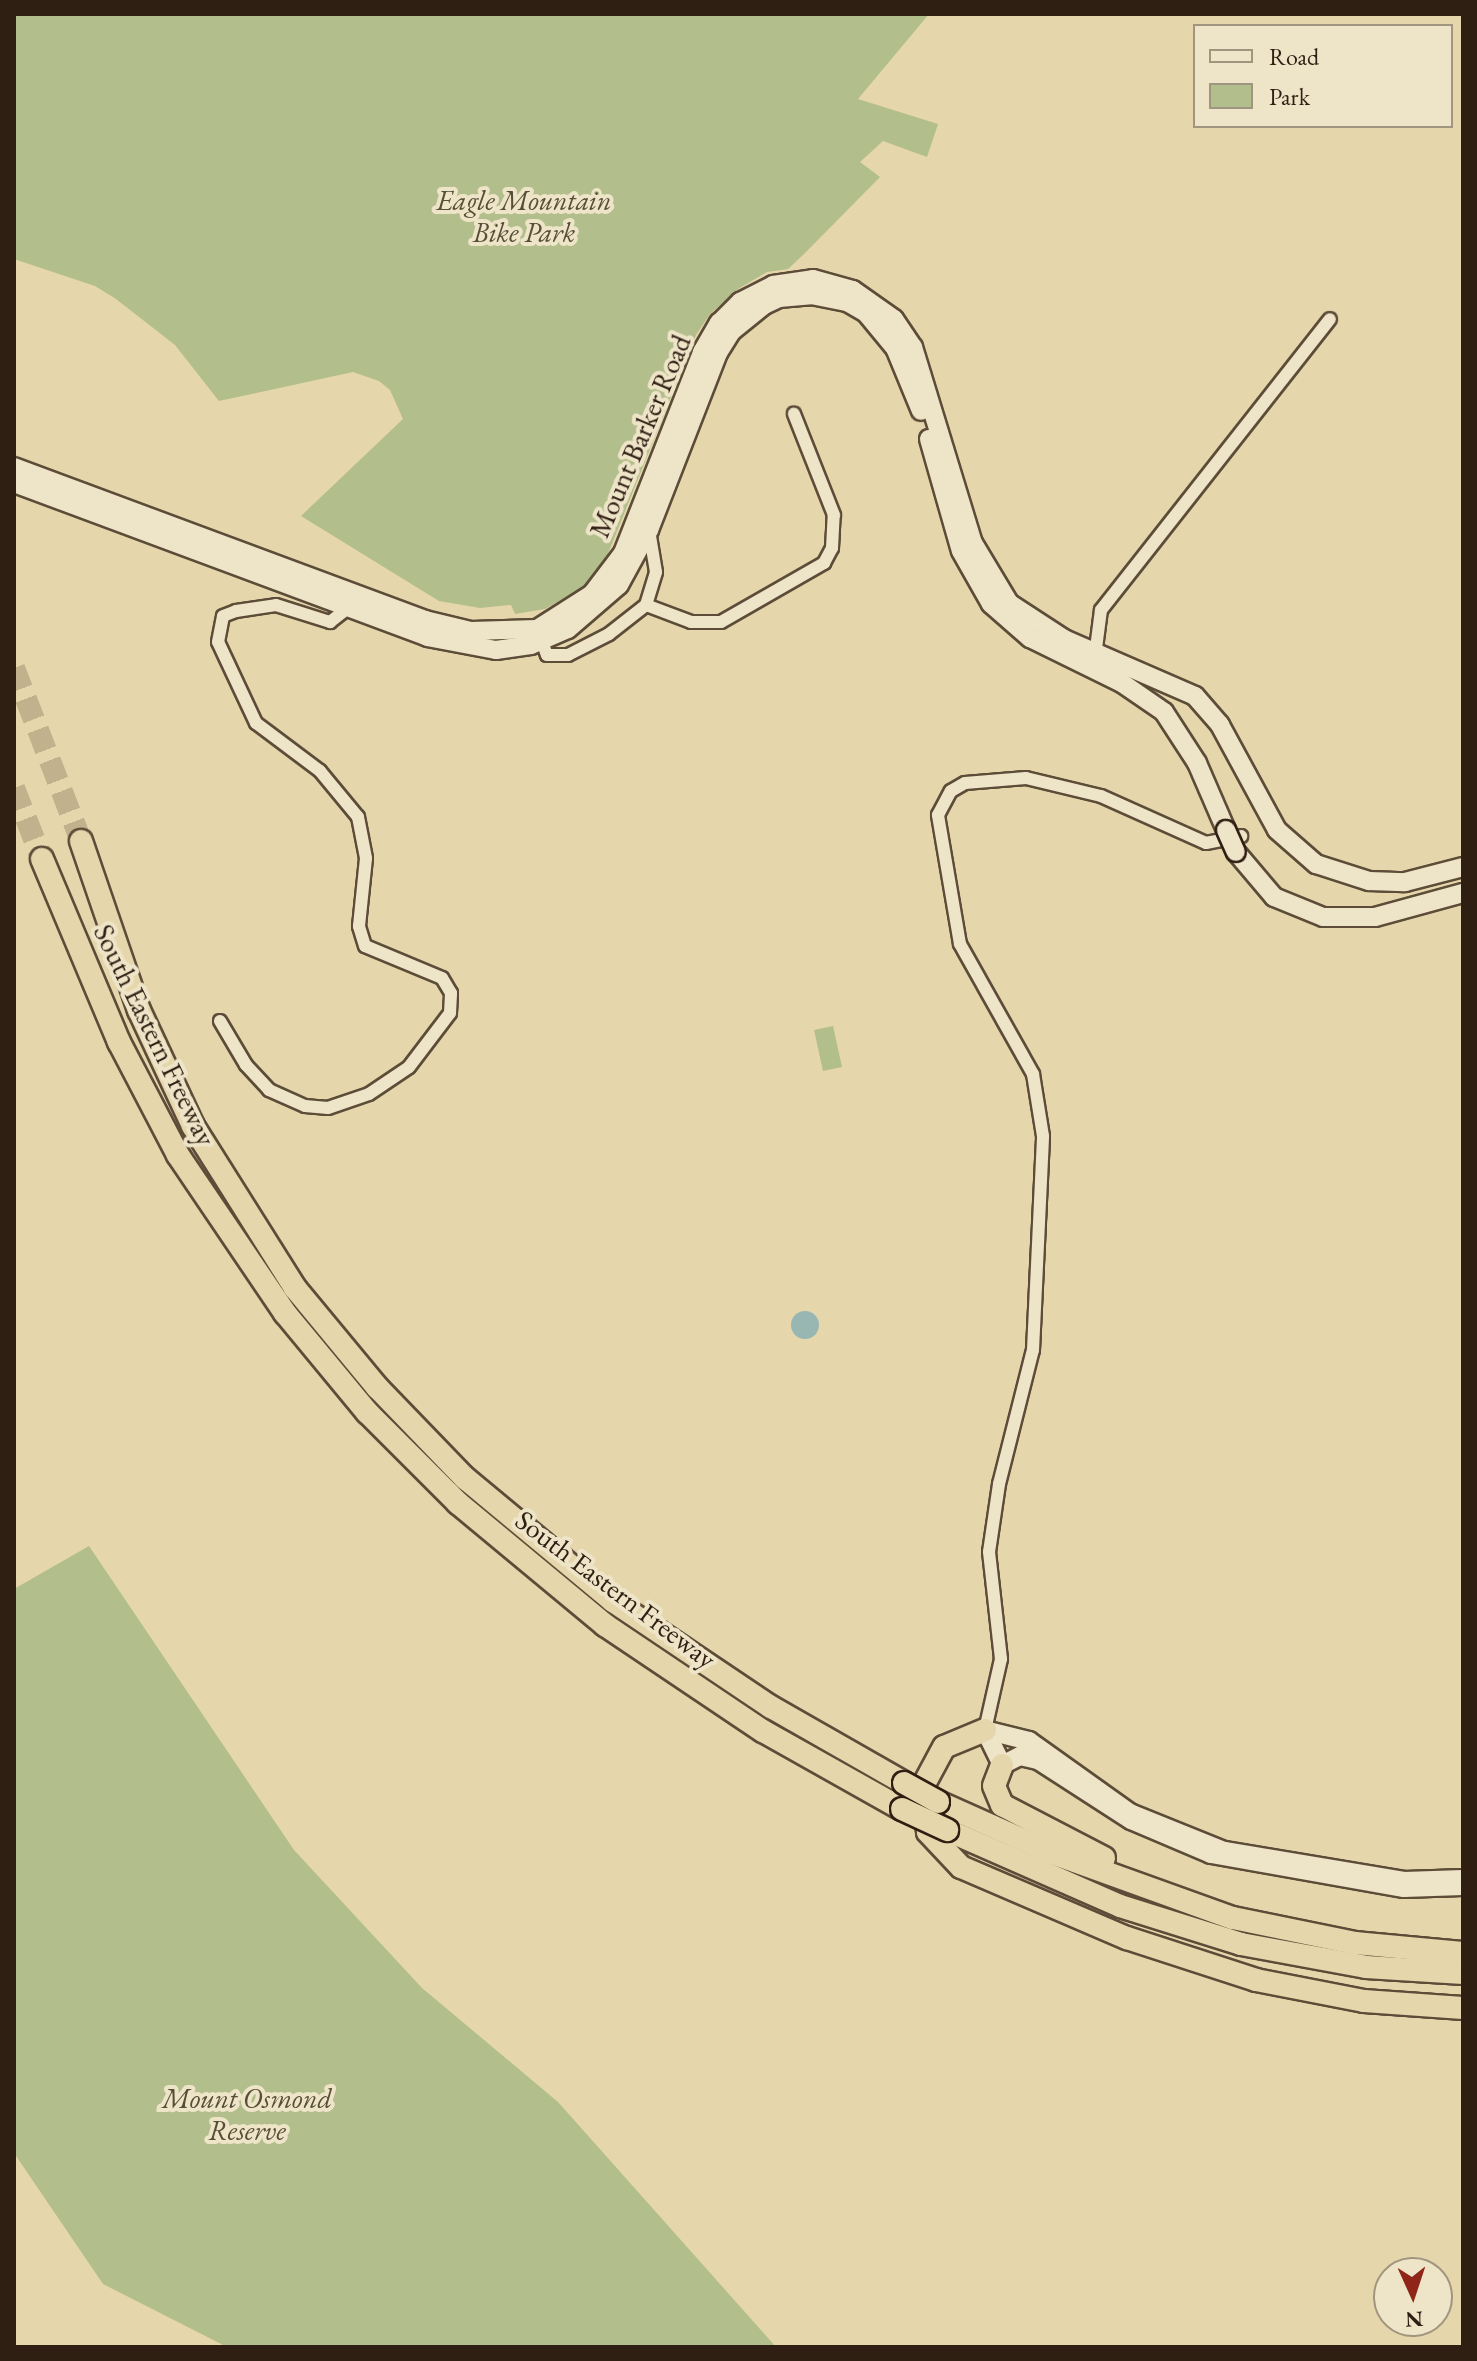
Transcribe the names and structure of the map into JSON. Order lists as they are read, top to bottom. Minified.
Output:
{"streets":{"highway":["South Eastern Freeway"],"main road":["Mount Barker Road"]},"parks":["Eagle Mountain Bike Park","Mount Osmond Reserve"],"legend":["Road","Park"],"north":"bottom"}
